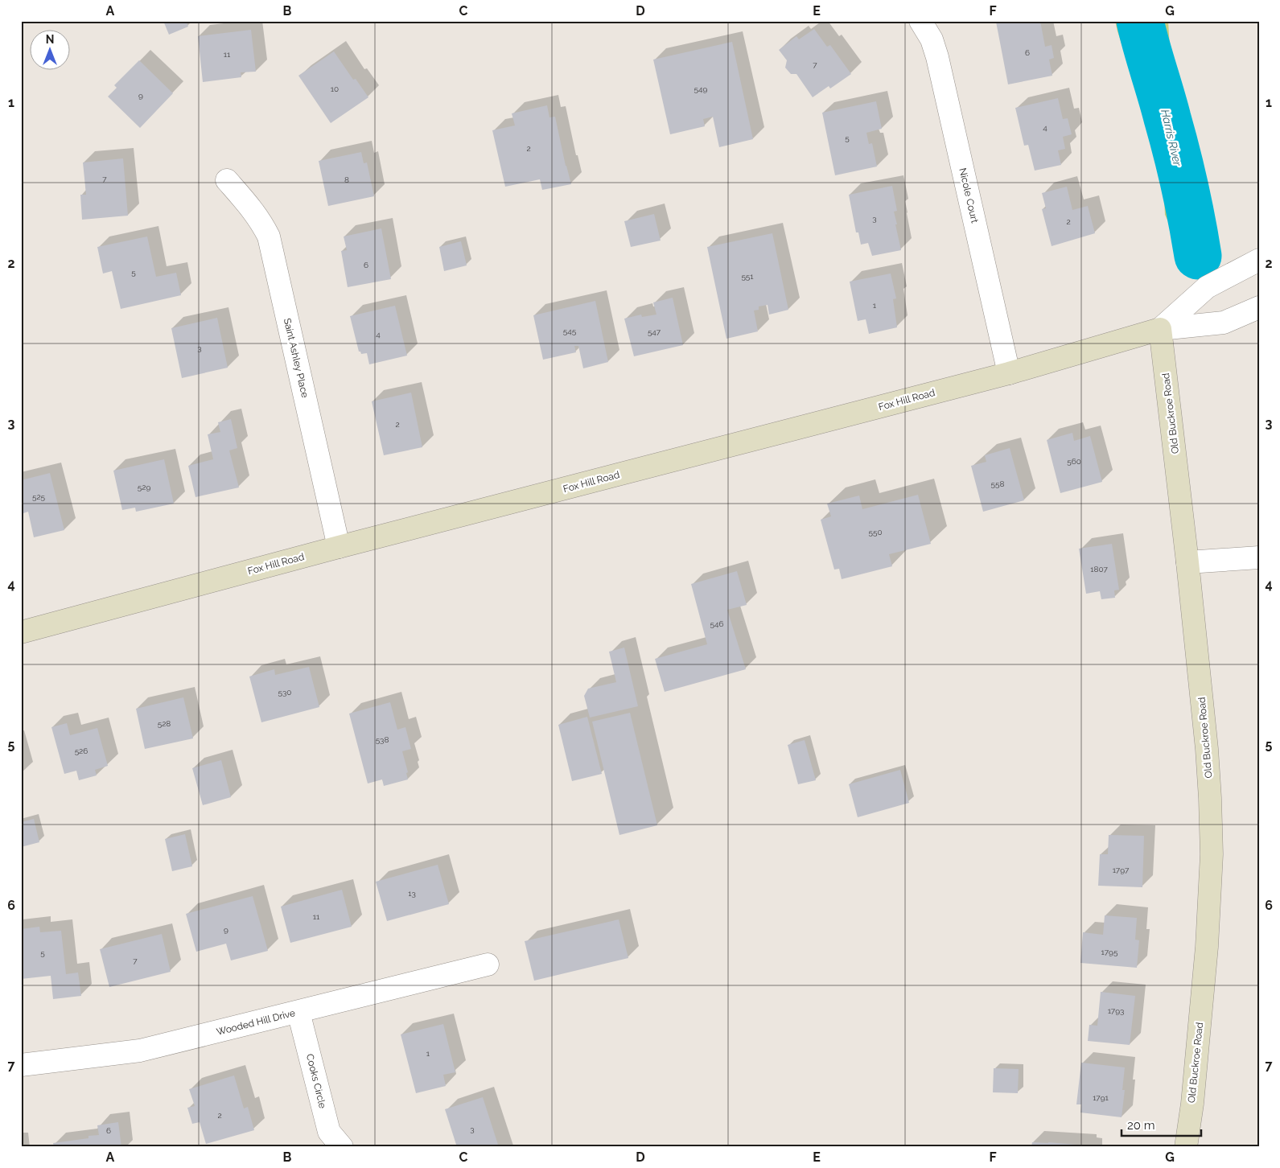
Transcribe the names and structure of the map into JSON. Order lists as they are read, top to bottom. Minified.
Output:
{"streets":{"main road":["Fox Hill Road","Old Buckroe Road"],"street":["Nicole Court","Saint Ashley Place","Wooded Hill Drive","Cooks Circle"]},"crossings":[["Nicole Court","Fox Hill Road"],["Saint Ashley Place","Fox Hill Road"],["Fox Hill Road","Old Buckroe Road"],["Wooded Hill Drive","Cooks Circle"]],"water":["Harris River"],"house_numbers":["6","11","7","10","549","9","4","5","2","7","8","3","2","6","5","551","1","545","547","4","3","2","560","558","529","525","550","1807","546","530","528","538","526","1797","13","11","9","1795","5","7","1793","1","1791","2","3","6"],"scale_bar":"20 m","north":"top","grid":{"columns":["A","B","C","D","E","F","G"],"rows":["1","2","3","4","5","6","7"]}}
